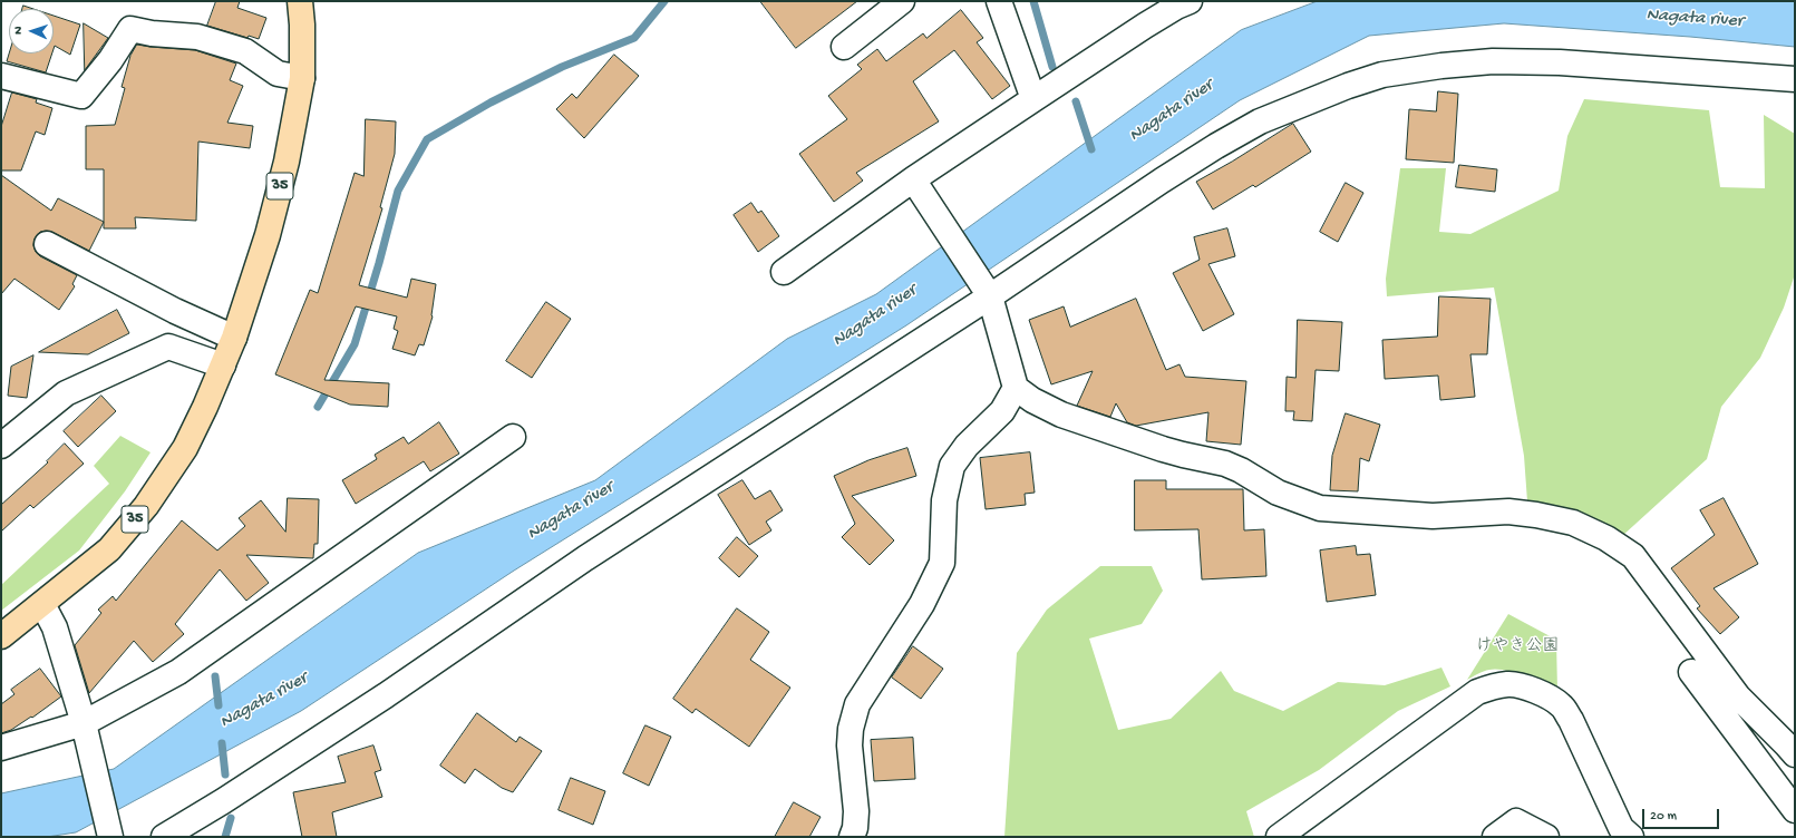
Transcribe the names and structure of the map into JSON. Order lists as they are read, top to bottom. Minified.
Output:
{"streets":{"main road":["35"]},"water":["Nagata river"],"parks":["けやき公園"],"scale_bar":"20 m","north":"left"}
